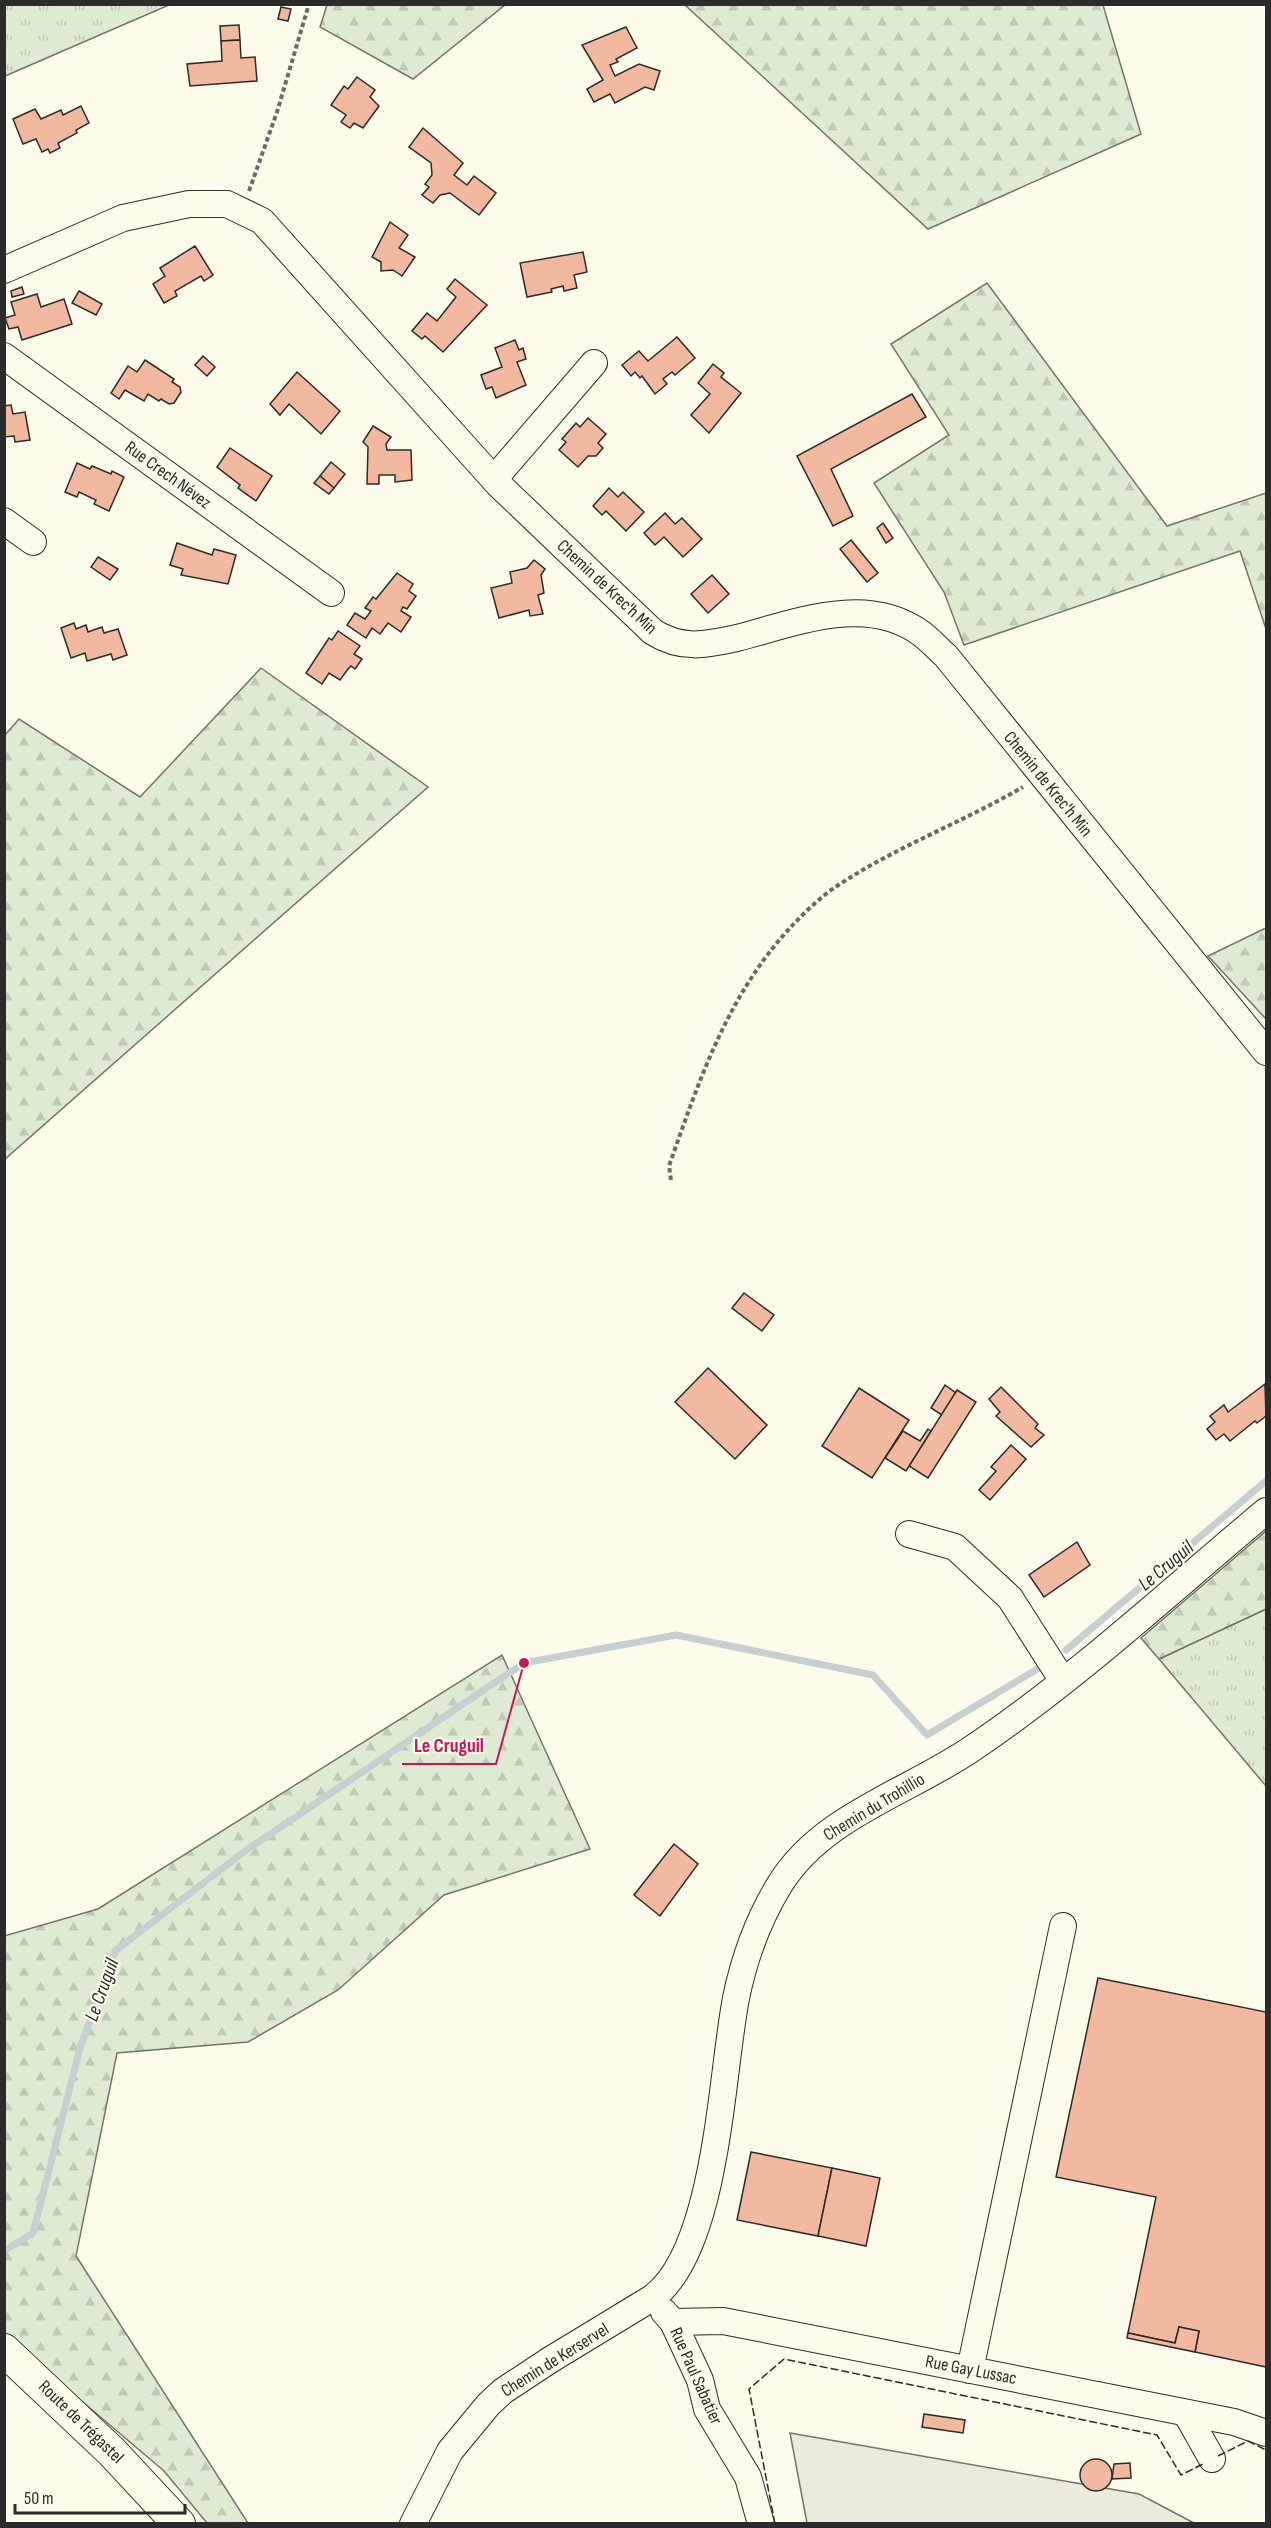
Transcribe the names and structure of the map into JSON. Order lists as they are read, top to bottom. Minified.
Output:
{"streets":{"main road":["Route de Trégastel"],"street":["Rue Crech Névez","Chemin de Krec'h Min","Chemin du Trohillio","Chemin de Kerservel","Rue Gay Lussac","Rue Paul Sabatier"]},"crossings":[["Chemin du Trohillio","Chemin de Kerservel"],["Chemin du Trohillio","Rue Paul Sabatier"],["Chemin de Kerservel","Rue Paul Sabatier"],["Rue Gay Lussac","Rue Paul Sabatier"]],"water":["Le Cruguil"],"places":["Le Cruguil"],"scale_bar":"50 m"}
